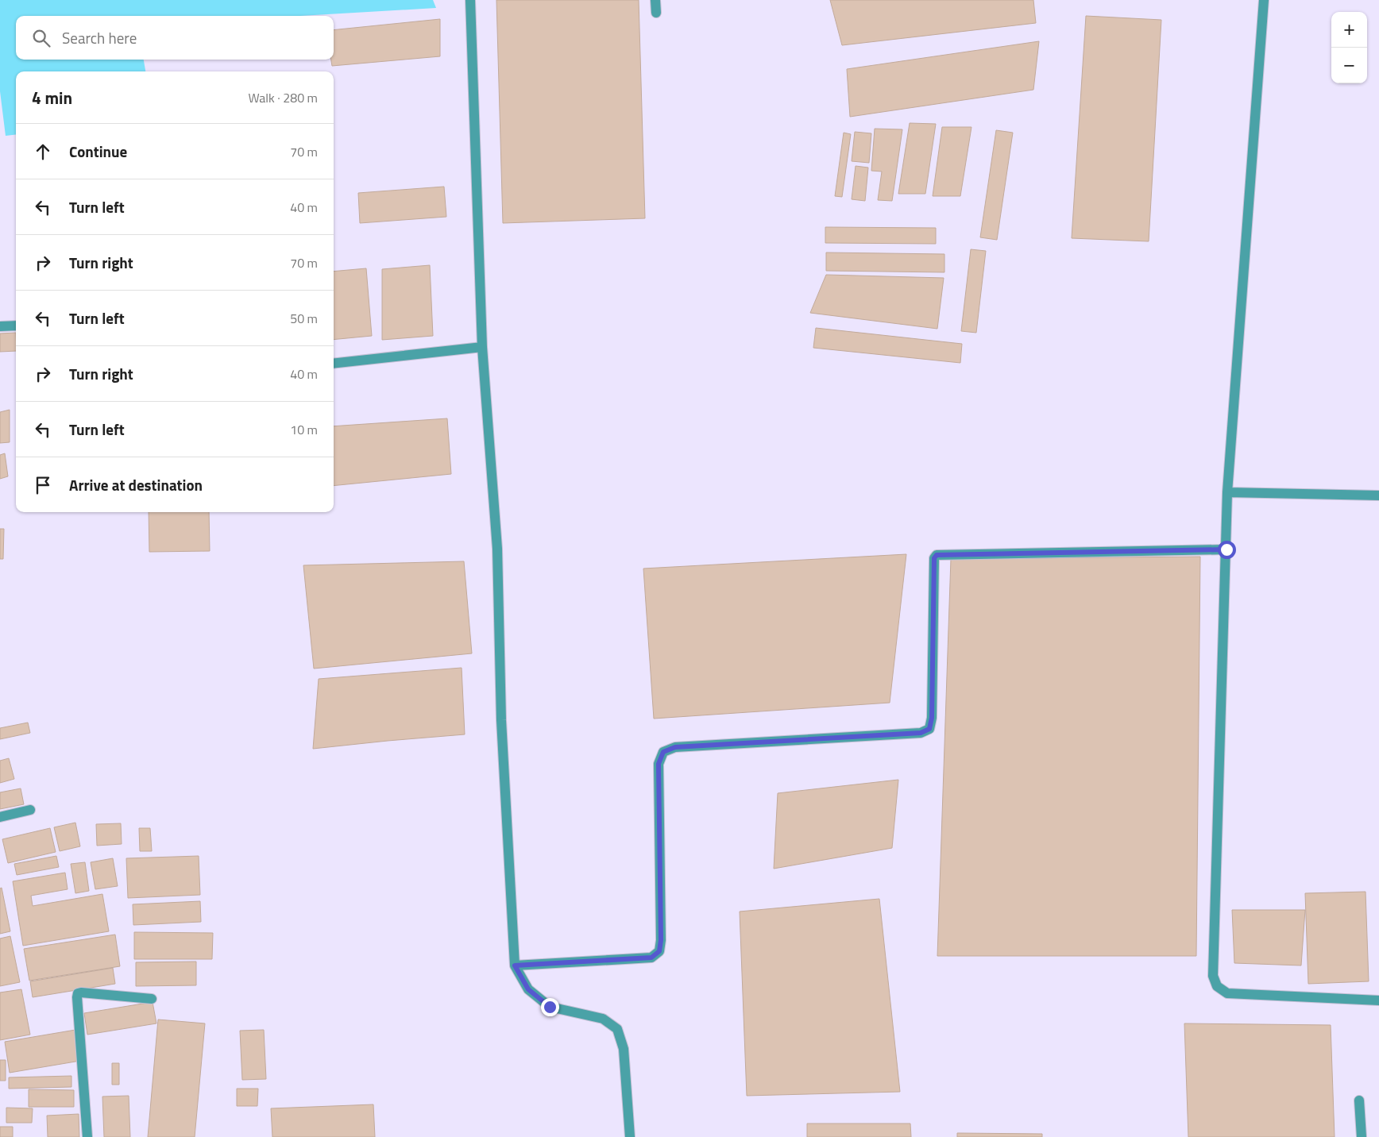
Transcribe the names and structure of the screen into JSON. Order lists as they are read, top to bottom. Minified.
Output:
{"page":{"map_buttons":["+","−"],"search":"Search here","heading":["4 min","Walk · 280 m"],"list":[["Continue","70 m"],["Turn left","40 m"],["Turn right","70 m"],["Turn left","50 m"],["Turn right","40 m"],["Turn left","10 m"],"Arrive at destination"]}}
